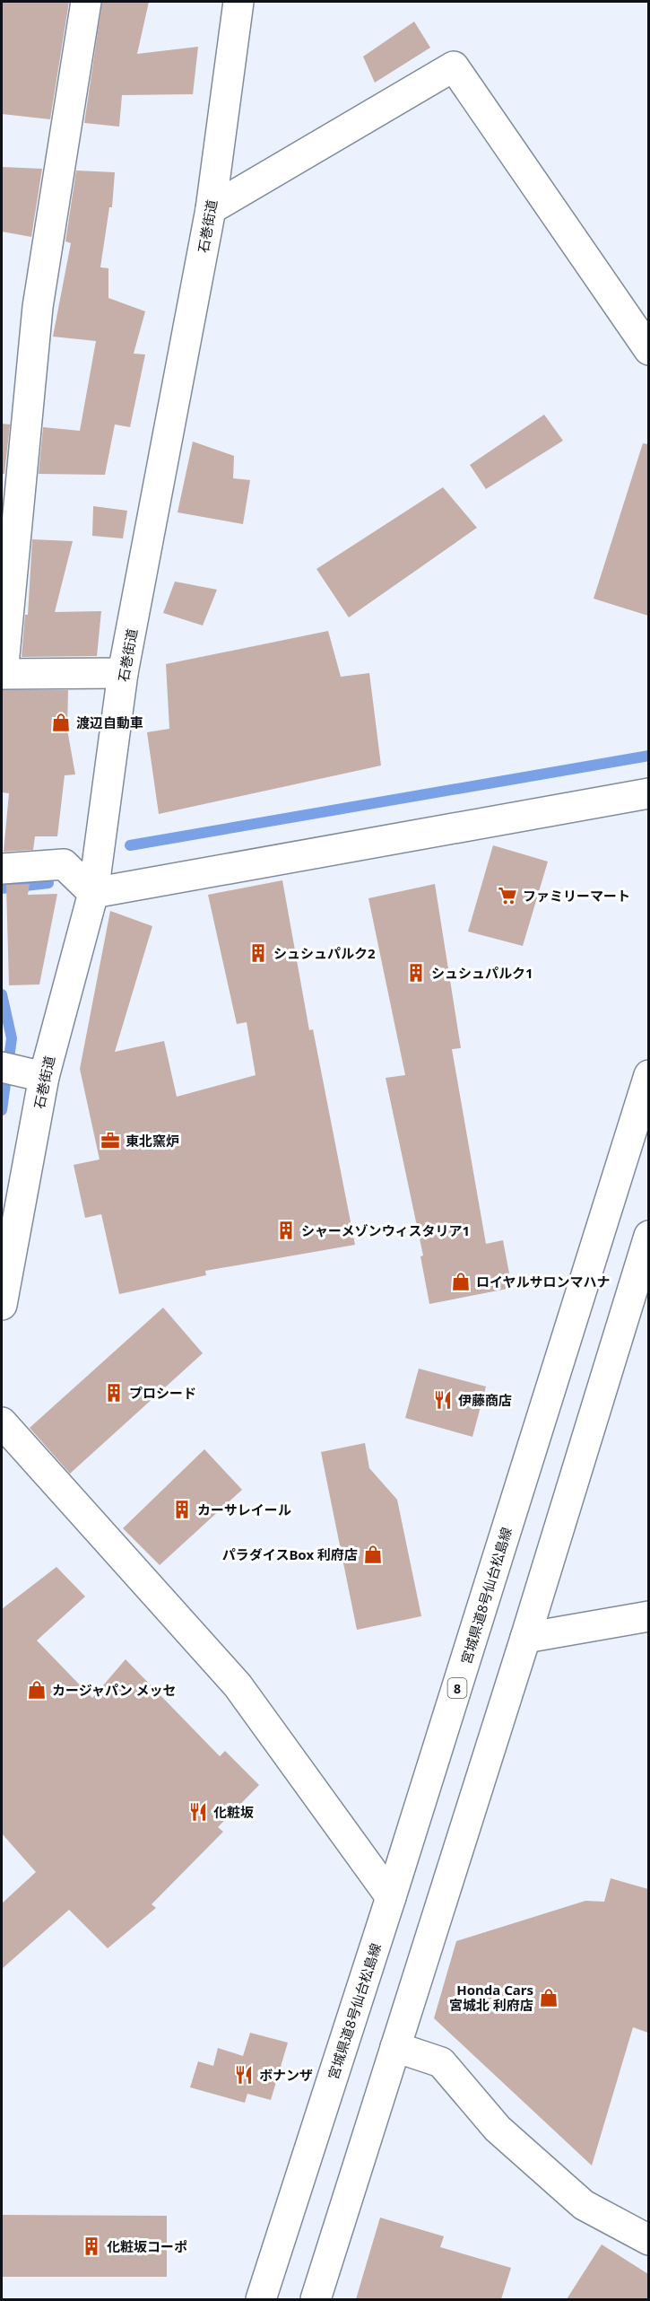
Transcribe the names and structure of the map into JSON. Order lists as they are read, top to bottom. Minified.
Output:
{"streets":{"street":["石巻街道","宮城県道8号仙台松島線","8"]},"places":{"shop":["渡辺自動車","ロイヤルサロンマハナ","パラダイスBox 利府店","カージャパン メッセ","Honda Cars 宮城北 利府店"],"supermarket":["ファミリーマート"],"building":["シュシュパルク2","シュシュパルク1","シャーメゾンウィスタリア1","プロシード","カーサレイール","化粧坂コーポ"],"office":["東北窯炉"],"restaurant":["伊藤商店","化粧坂","ボナンザ"]}}
